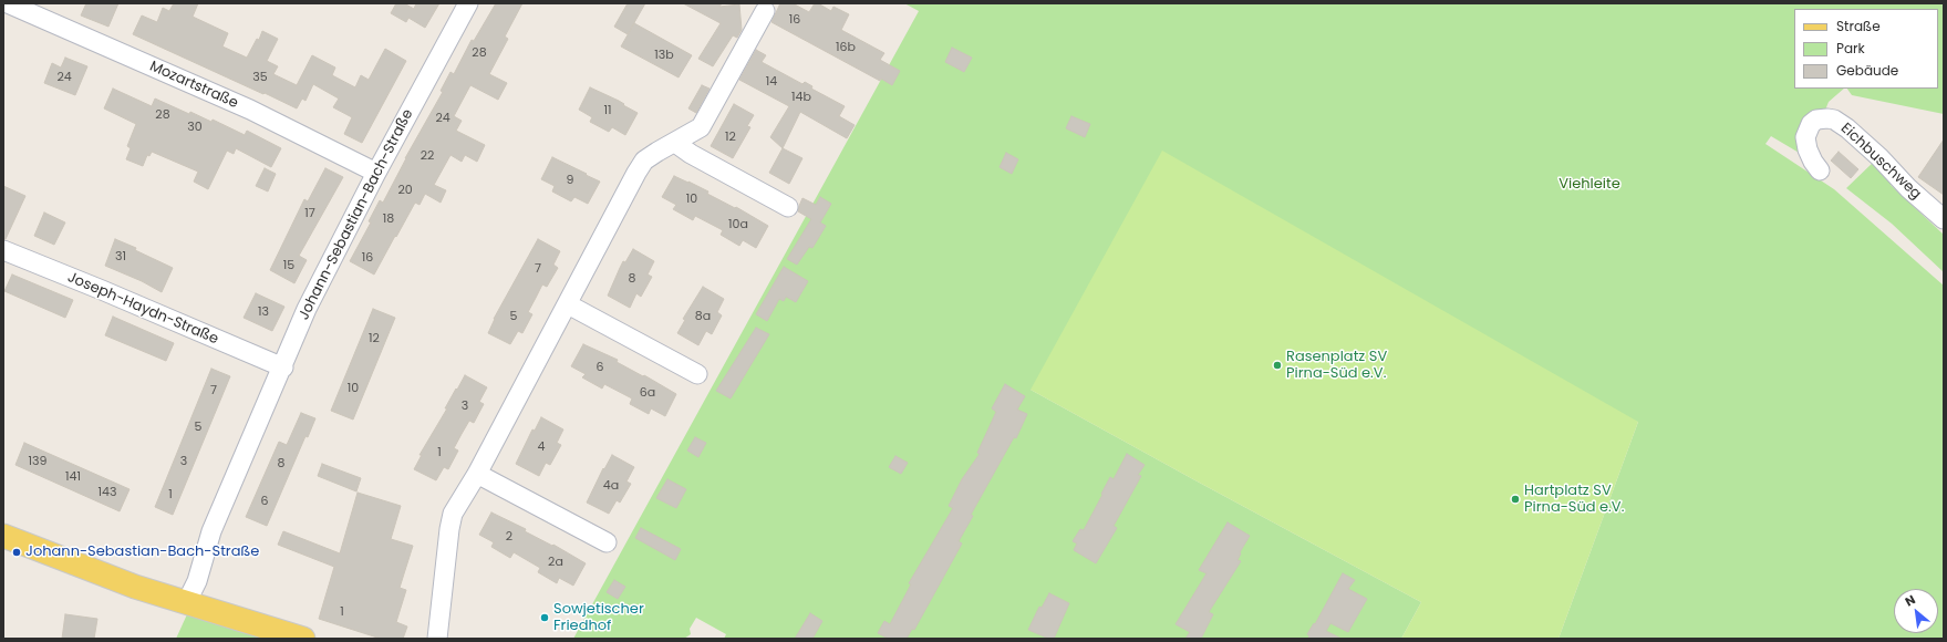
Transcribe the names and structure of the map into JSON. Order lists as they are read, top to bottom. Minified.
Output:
{"streets":{"street":["Mozartstraße","Eichbuschweg","Johann-Sebastian-Bach-Straße","Joseph-Haydn-Straße"]},"crossings":[["Mozartstraße","Johann-Sebastian-Bach-Straße"],["Johann-Sebastian-Bach-Straße","Joseph-Haydn-Straße"]],"parks":["Viehleite"],"places":["Rasenplatz SV Pirna-Süd e.V.","Hartplatz SV Pirna-Süd e.V.","Johann-Sebastian-Bach-Straße","Sowjetischer Friedhof"],"house_numbers":["16","16b","28","13b","24","35","14","14b","11","28","24","30","12","22","9","20","10","17","18","10a","31","16","15","7","8","13","5","8a","12","6","10","7","6a","3","5","4","1","139","3","8","141","4a","143","1","6","2","2a","1"],"legend":["Straße","Park","Gebäude"],"north":"top left"}
